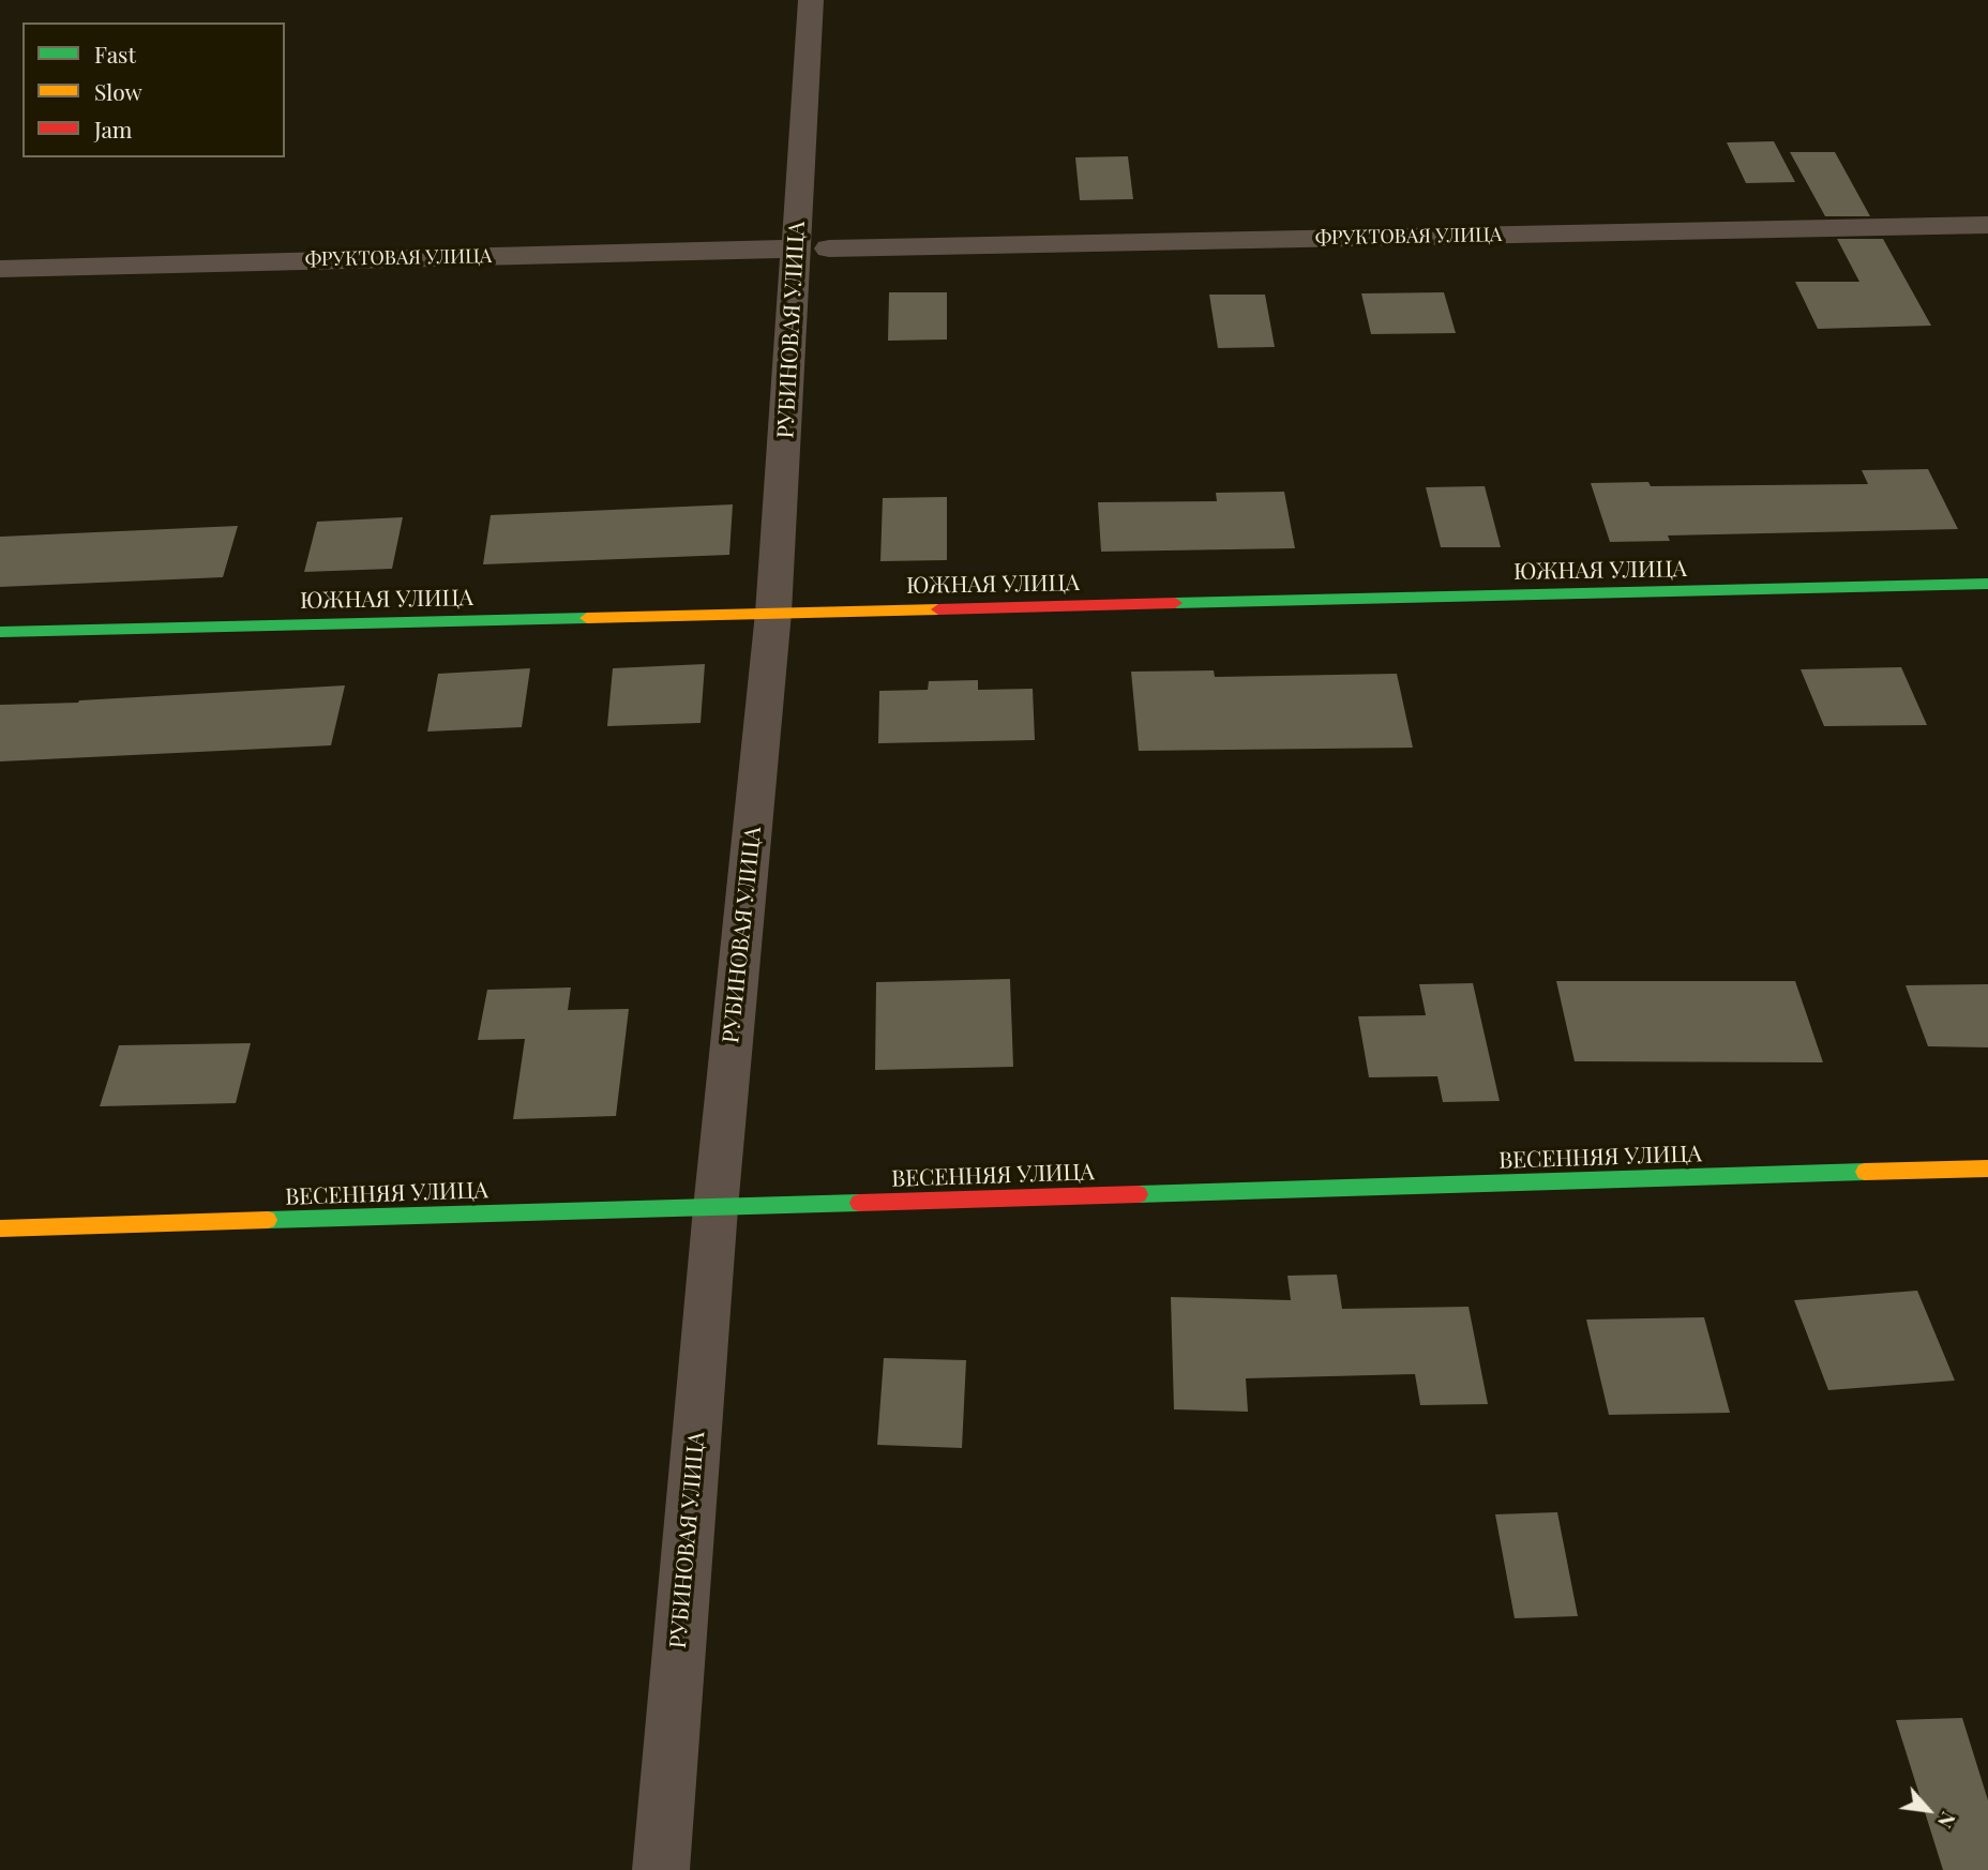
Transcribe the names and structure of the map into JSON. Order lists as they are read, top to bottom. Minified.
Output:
{"streets":{"street":["ФРУКТОВАЯ УЛИЦА","РУБИНОВАЯ УЛИЦА","ЮЖНАЯ УЛИЦА","ВЕСЕННЯЯ УЛИЦА"]},"crossings":[["ФРУКТОВАЯ УЛИЦА","РУБИНОВАЯ УЛИЦА"],["РУБИНОВАЯ УЛИЦА","ЮЖНАЯ УЛИЦА"],["РУБИНОВАЯ УЛИЦА","ВЕСЕННЯЯ УЛИЦА"]],"legend":["Fast","Slow","Jam"],"north":"bottom right"}
